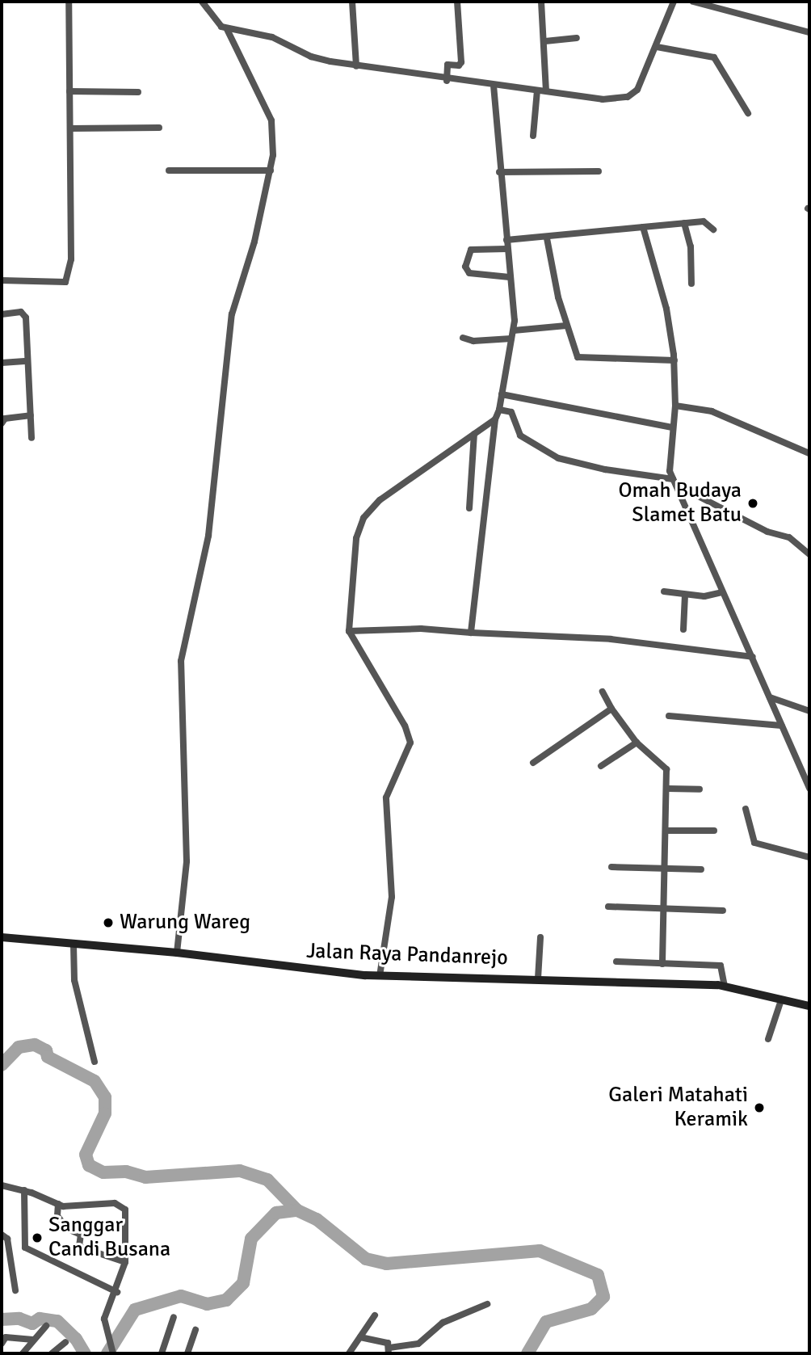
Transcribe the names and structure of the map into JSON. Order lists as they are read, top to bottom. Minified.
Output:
{"streets":{"main road":["Jalan Raya Pandanrejo"]},"places":["Omah Budaya Slamet Batu","Warung Wareg","Galeri Matahati Keramik","Sanggar Candi Busana"]}
